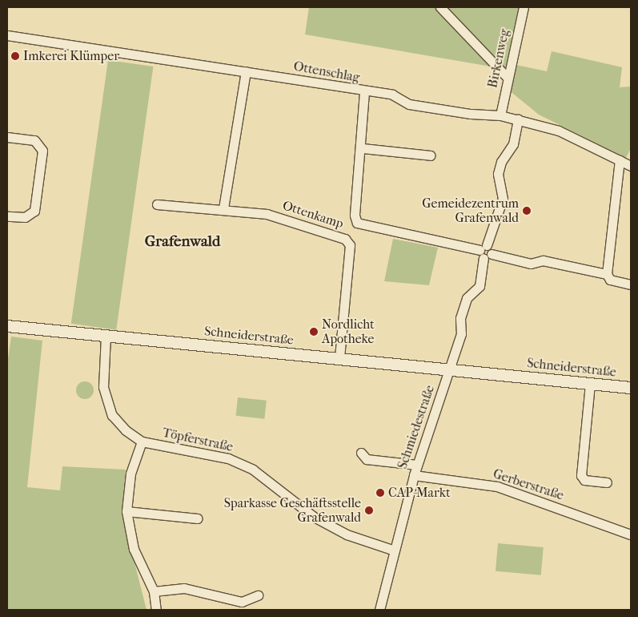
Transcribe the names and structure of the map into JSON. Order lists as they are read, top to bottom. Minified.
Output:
{"streets":{"street":["Birkenweg","Ottenschlag","Ottenkamp","Schneiderstraße","Schmiedestraße","Töpferstraße","Gerberstraße"]},"crossings":[["Birkenweg","Ottenschlag"],["Ottenschlag","Schmiedestraße"],["Ottenkamp","Schneiderstraße"],["Schneiderstraße","Schmiedestraße"],["Schneiderstraße","Töpferstraße"],["Schmiedestraße","Töpferstraße"],["Schmiedestraße","Gerberstraße"]],"districts":["Grafenwald"],"places":["Imkerei Klümper","Gemeidezentrum Grafenwald","Nordlicht Apotheke","CAP-Markt","Sparkasse Geschäftsstelle Grafenwald"]}
